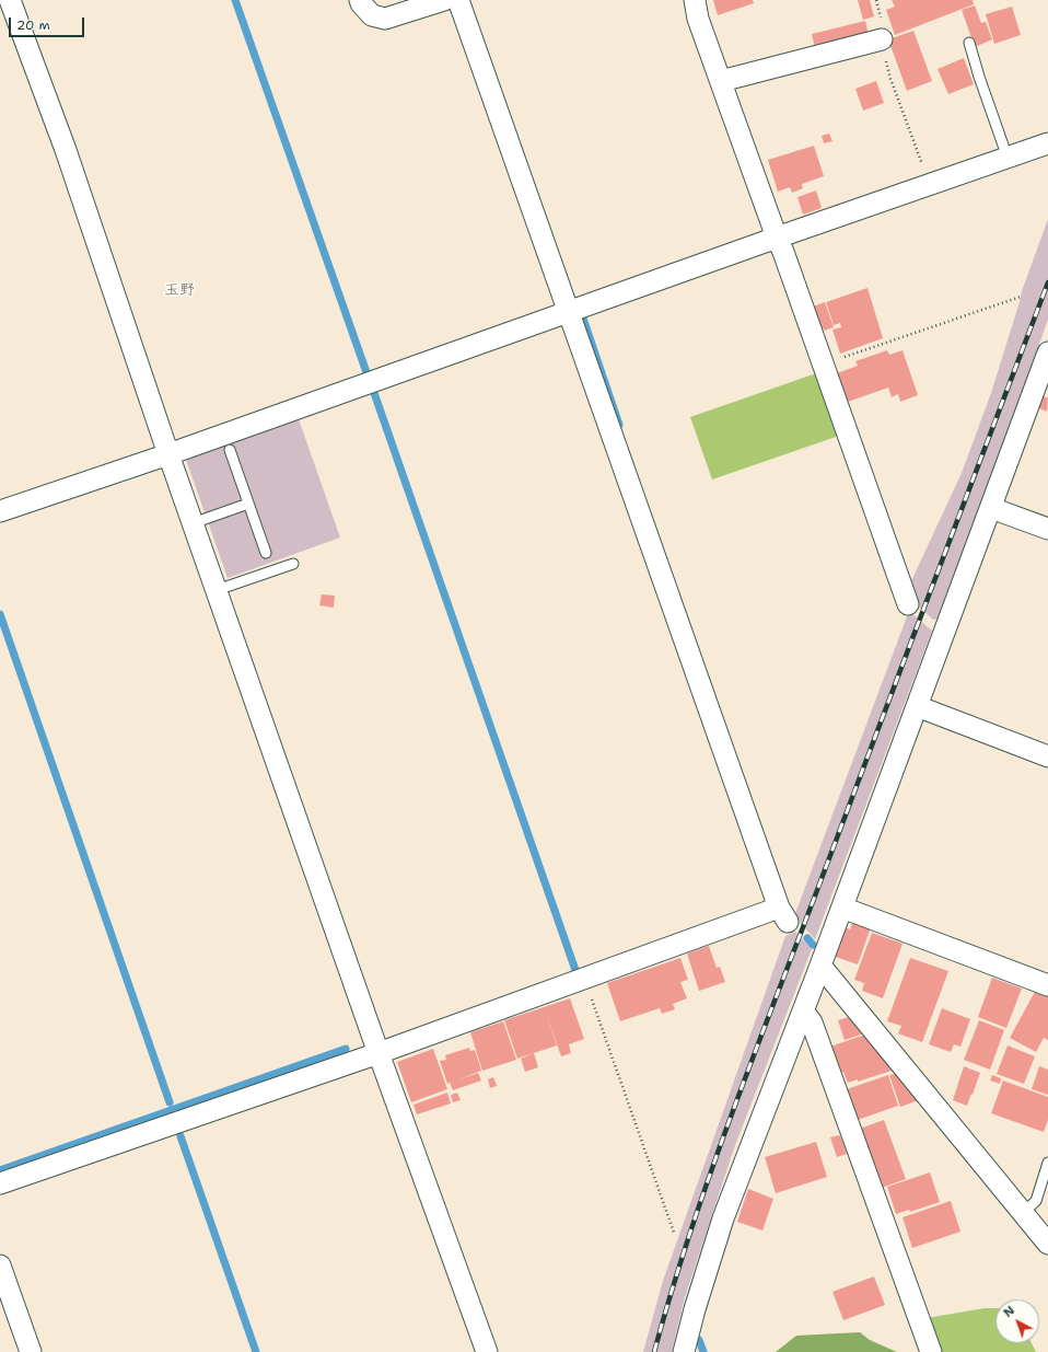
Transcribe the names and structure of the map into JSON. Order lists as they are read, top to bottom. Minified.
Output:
{"districts":["玉野"],"scale_bar":"20 m","north":"top left"}
